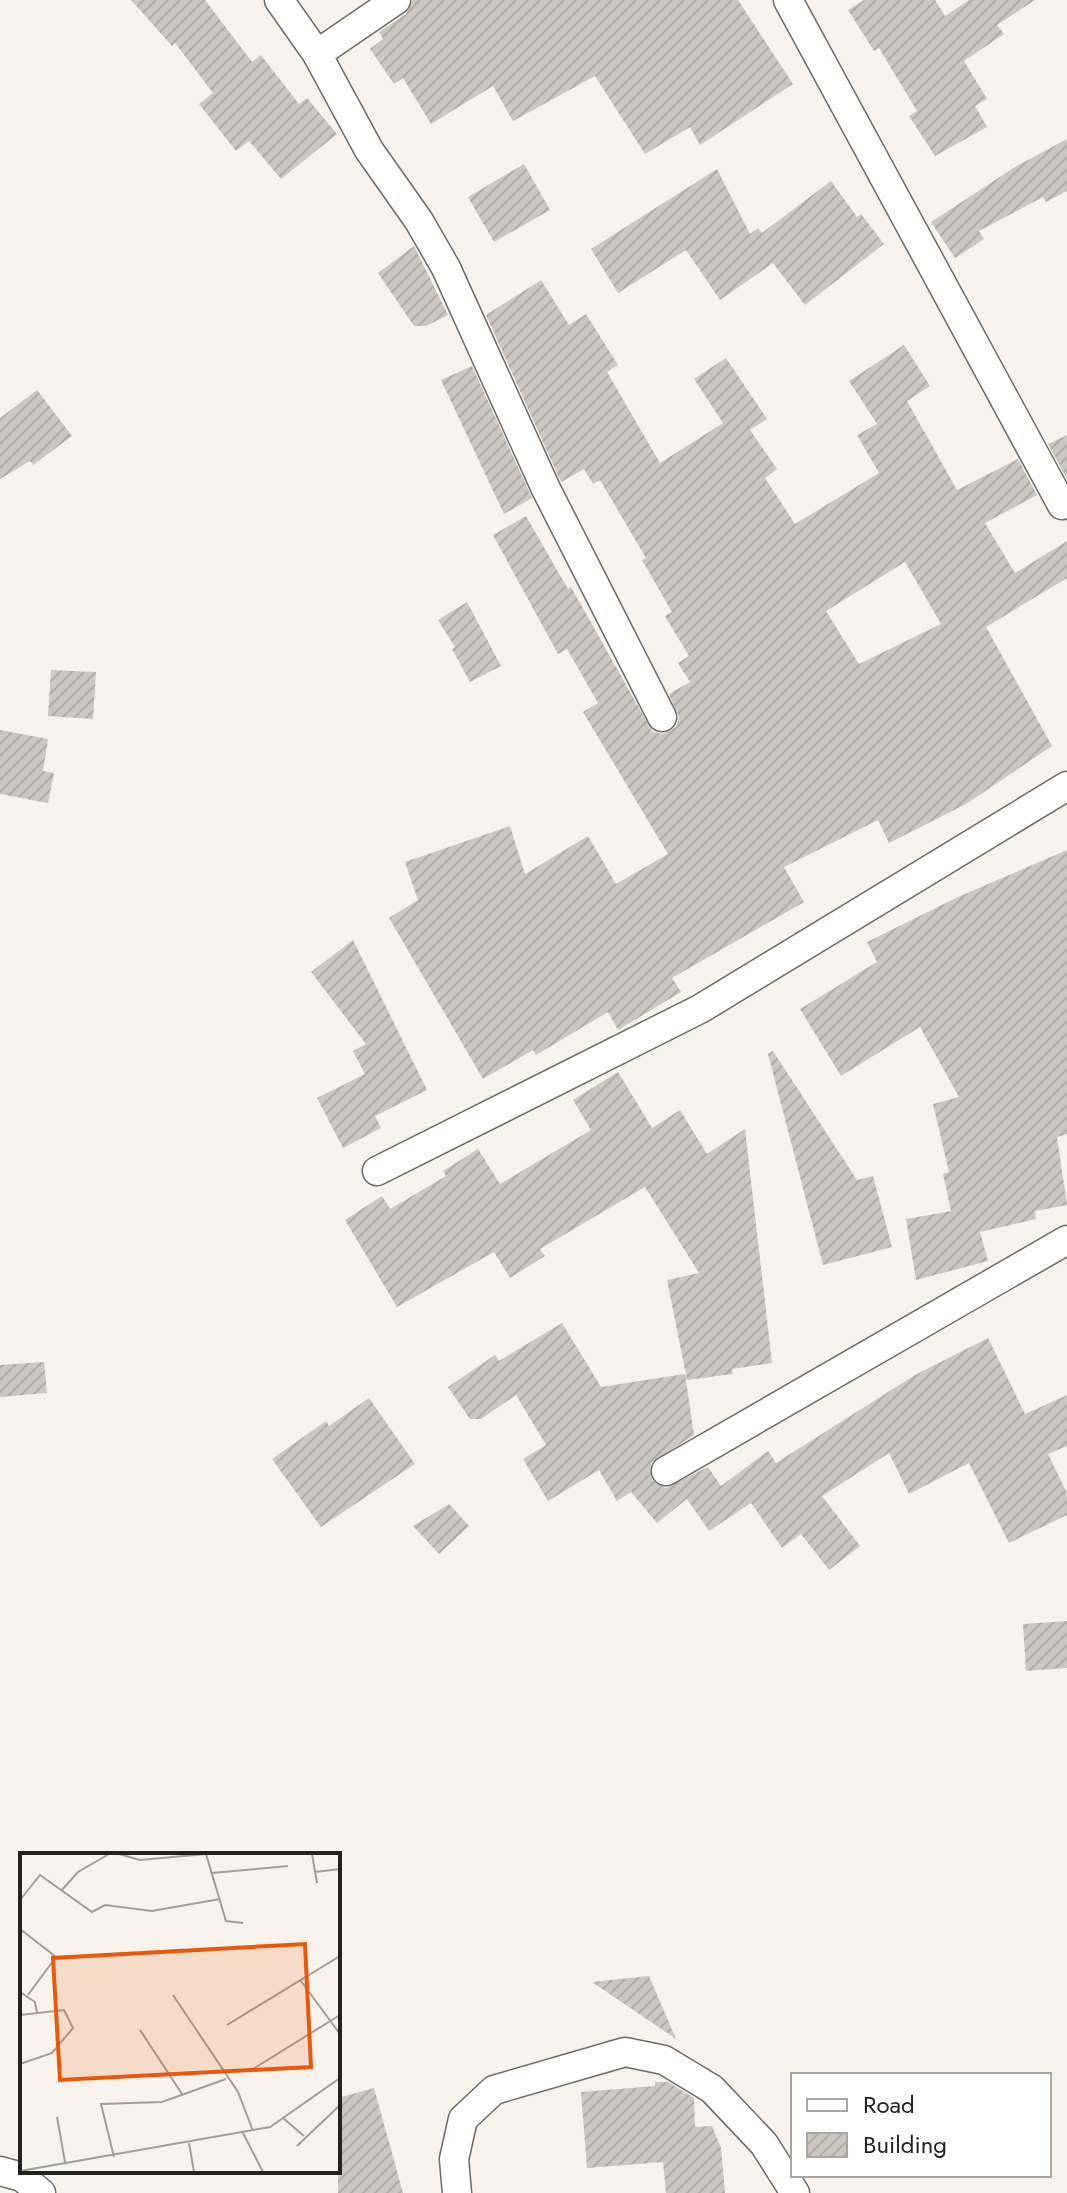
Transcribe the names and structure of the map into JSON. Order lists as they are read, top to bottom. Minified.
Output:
{"legend":["Road","Building"]}
